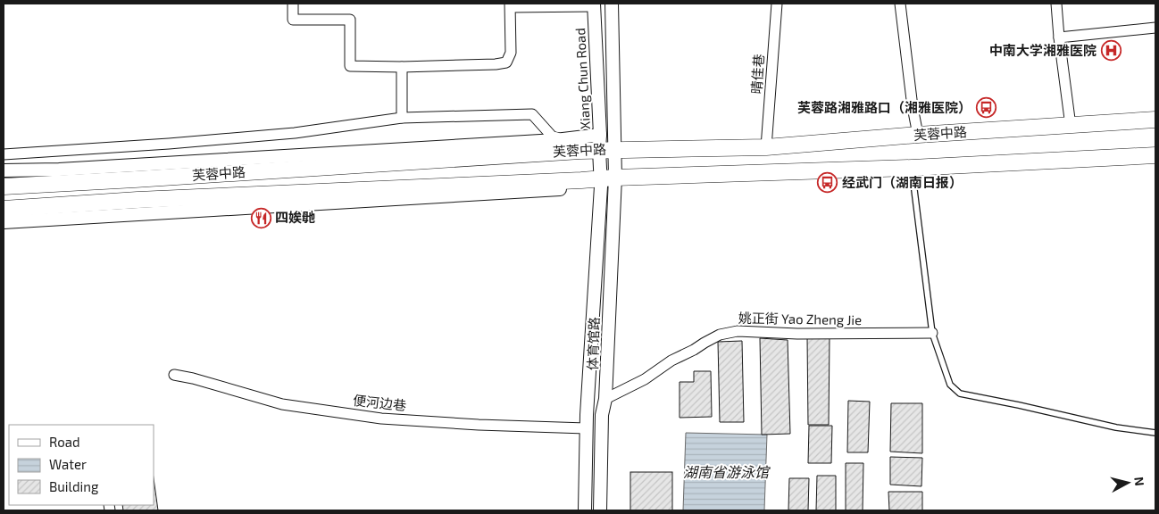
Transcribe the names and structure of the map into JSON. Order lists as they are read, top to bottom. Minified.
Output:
{"streets":{"main road":["芙蓉中路"],"street":["晴佳巷","Xiang Chun Road","姚正街 Yao Zheng Jie","体育馆路","便河边巷"]},"crossings":[["晴佳巷","芙蓉中路"],["Xiang Chun Road","芙蓉中路"],["Xiang Chun Road","体育馆路"],["芙蓉中路","体育馆路"],["姚正街 Yao Zheng Jie","体育馆路"],["体育馆路","便河边巷"]],"water":["湖南省游泳馆"],"places":{"hospital":["中南大学湘雅医院"],"bus stop":["芙蓉路湘雅路口（湘雅医院）","经武门（湖南日报）"],"restaurant":["四娭毑"]},"legend":["Road","Water","Building"],"north":"right"}
